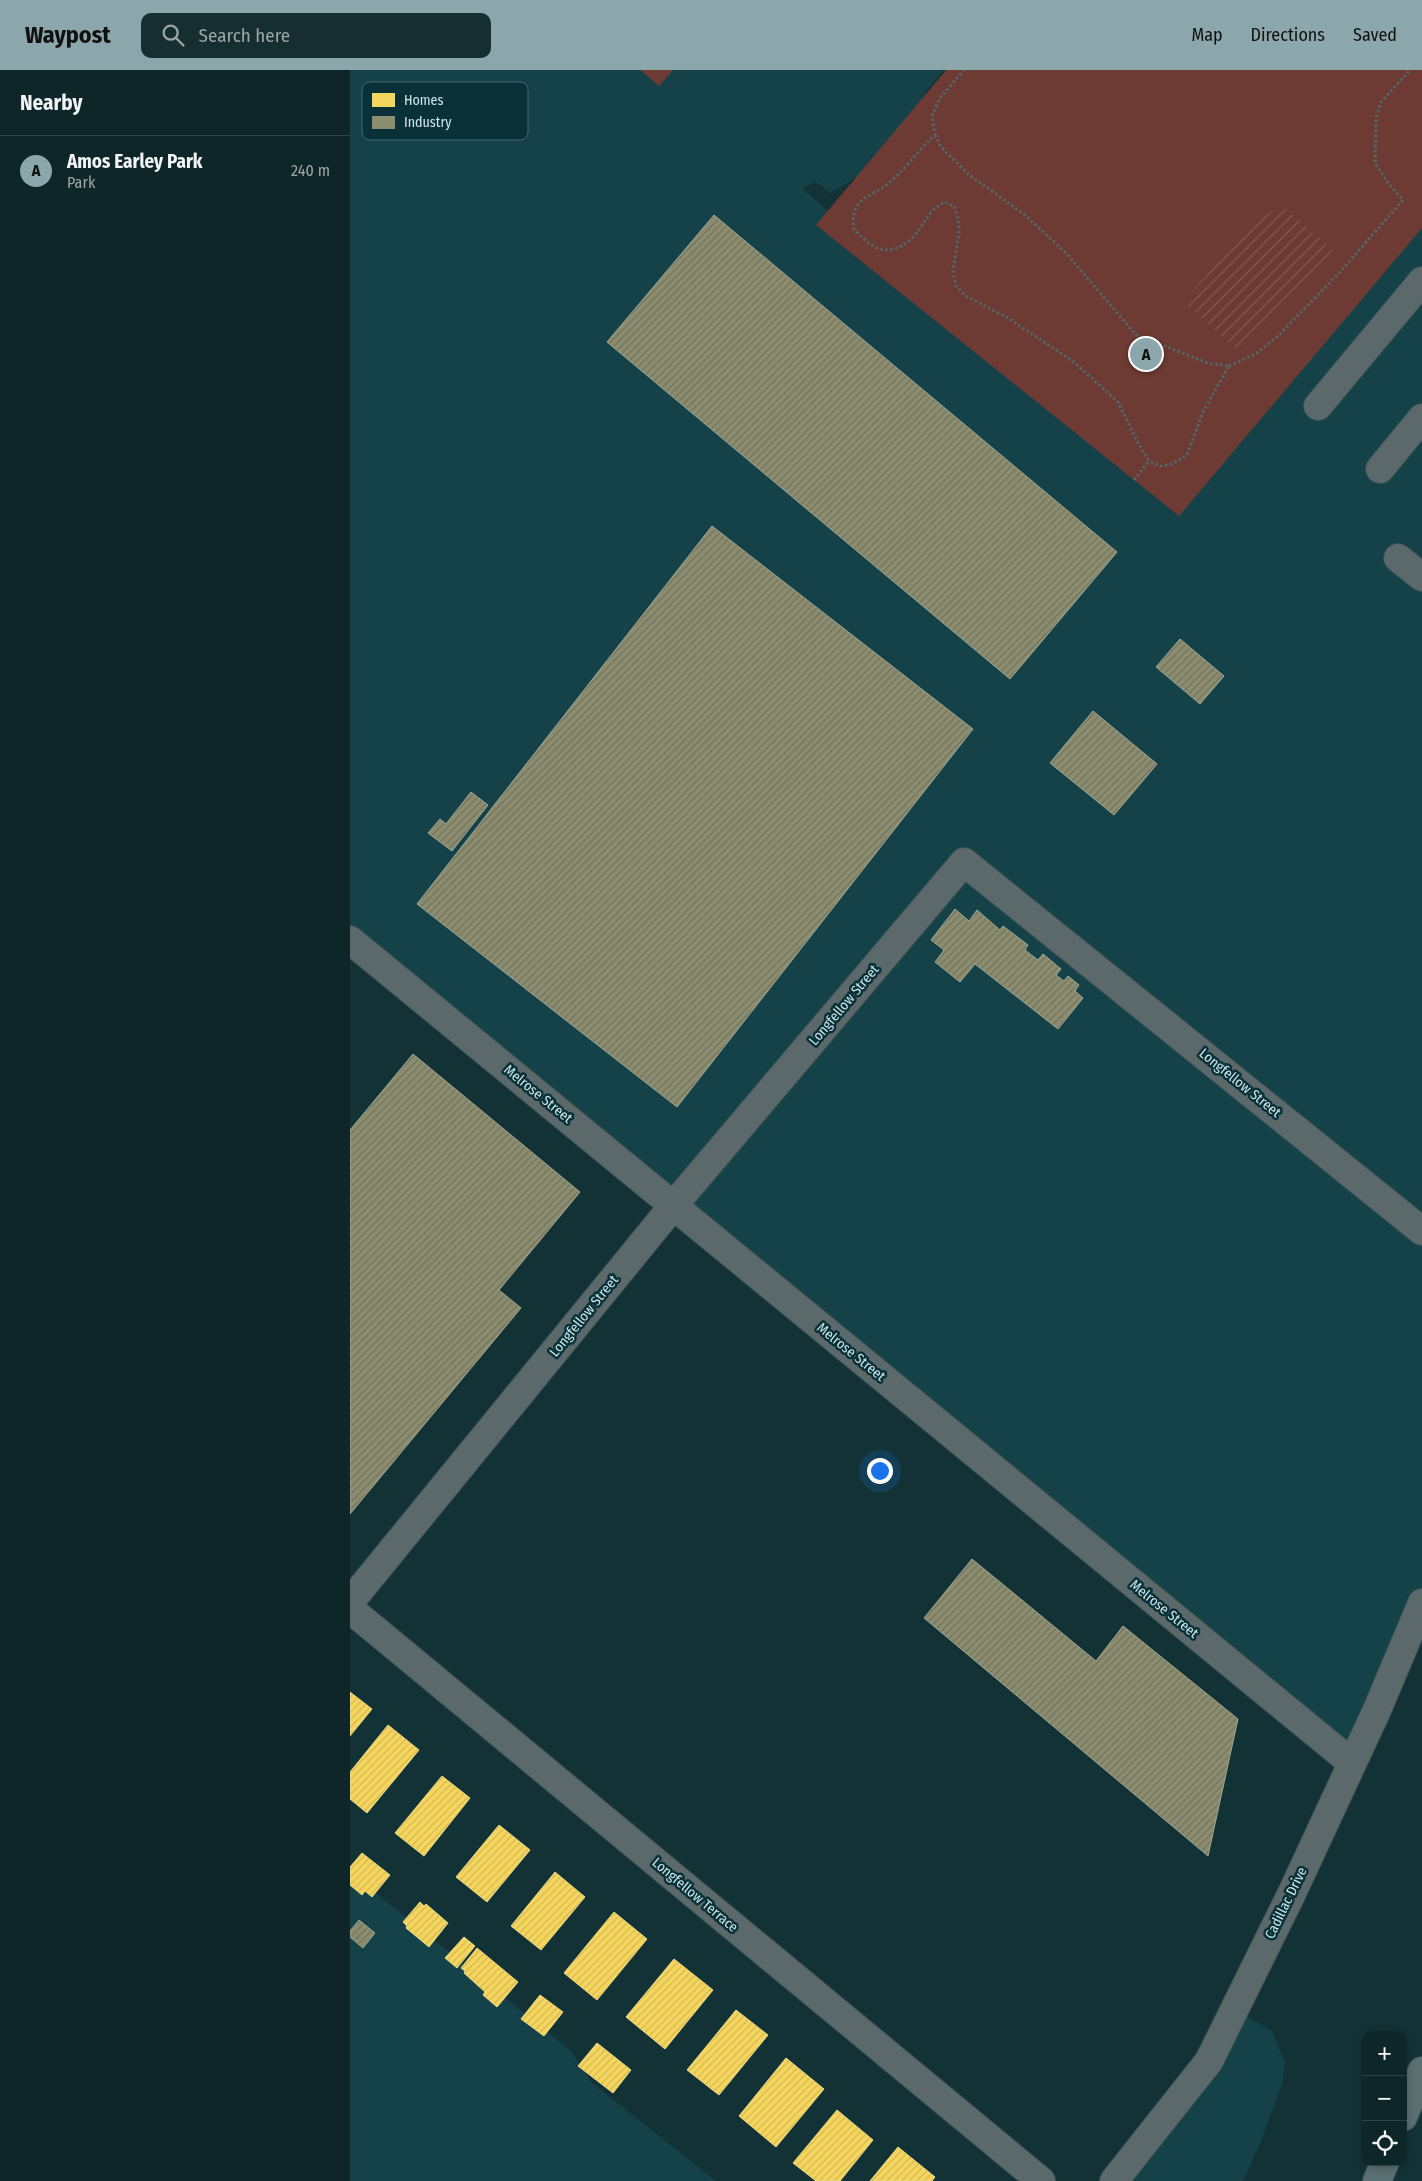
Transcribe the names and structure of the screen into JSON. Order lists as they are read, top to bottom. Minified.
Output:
{"streets":{"street":["Longfellow Street","Melrose Street","Longfellow Terrace","Cadillac Drive"]},"crossings":[["Longfellow Street","Melrose Street"],["Melrose Street","Cadillac Drive"]],"legend":["Homes","Industry"],"page":{"header":"Waypost","search":"Search here","nav":["Map","Directions","Saved"],"heading":"Nearby","list":[{"mark":"A","name":"Amos Earley Park","note":"Park","value":"240 m"}],"pins":"A","map_buttons":["+","−"]}}
